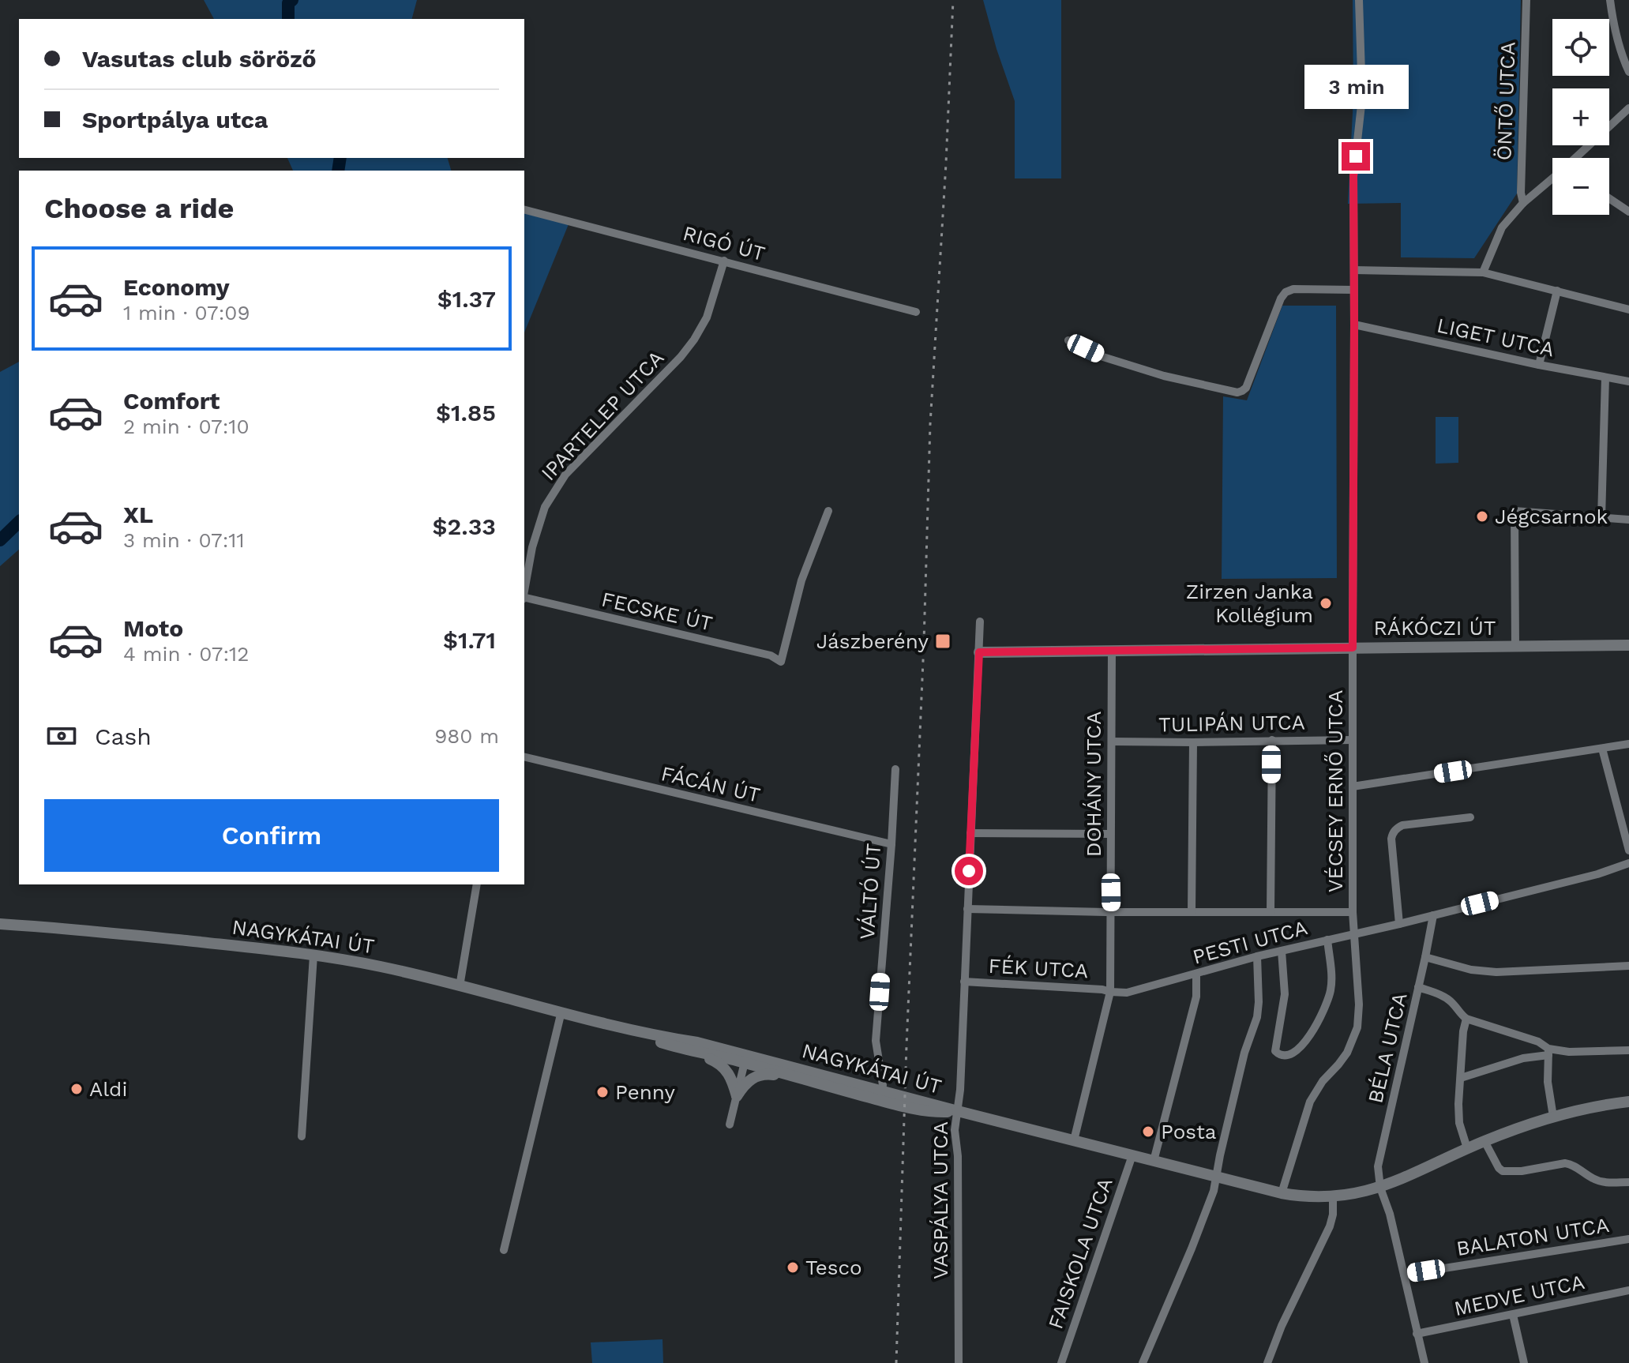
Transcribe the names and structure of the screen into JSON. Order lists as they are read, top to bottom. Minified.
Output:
{"streets":{"street":["ÖNTŐ UTCA","RIGÓ ÚT","LIGET UTCA","IPARTELEP UTCA","FECSKE ÚT","RÁKÓCZI ÚT","TULIPÁN UTCA","FÁCÁN ÚT","DOHÁNY UTCA","VÉCSEY ERNŐ UTCA","VÁLTÓ ÚT","NAGYKÁTAI ÚT","PESTI UTCA","FÉK UTCA","BÉLA UTCA","VASPÁLYA UTCA","BALATON UTCA","FAISKOLA UTCA","MEDVE UTCA"]},"crossings":[["RIGÓ ÚT","IPARTELEP UTCA"],["LIGET UTCA","VÉCSEY ERNŐ UTCA"],["RÁKÓCZI ÚT","DOHÁNY UTCA"],["RÁKÓCZI ÚT","VÉCSEY ERNŐ UTCA"],["RÁKÓCZI ÚT","VASPÁLYA UTCA"],["TULIPÁN UTCA","DOHÁNY UTCA"],["TULIPÁN UTCA","VÉCSEY ERNŐ UTCA"],["FÁCÁN ÚT","VÁLTÓ ÚT"],["DOHÁNY UTCA","PESTI UTCA"],["DOHÁNY UTCA","FÉK UTCA"],["VÉCSEY ERNŐ UTCA","PESTI UTCA"],["VÁLTÓ ÚT","NAGYKÁTAI ÚT"],["NAGYKÁTAI ÚT","VASPÁLYA UTCA"],["PESTI UTCA","FÉK UTCA"],["PESTI UTCA","BÉLA UTCA"],["FÉK UTCA","VASPÁLYA UTCA"],["BÉLA UTCA","BALATON UTCA"],["BÉLA UTCA","MEDVE UTCA"]],"places":{"other":["Jégcsarnok","Zirzen Janka Kollégium","Aldi","Penny","Posta","Tesco"],"transit":["Jászberény"]},"page":{"map_buttons":["+","−"],"banner":["Vasutas club söröző","Sportpálya utca"],"bubble":"3 min","heading":"Choose a ride","list":[{"name":"Economy","note":"1 min · 07:09","value":"$1.37"},{"name":"Comfort","note":"2 min · 07:10","value":"$1.85"},{"name":"XL","note":"3 min · 07:11","value":"$2.33"},{"name":"Moto","note":"4 min · 07:12","value":"$1.71"}],"pay":["Cash","980 m"],"buttons":"Confirm"}}
